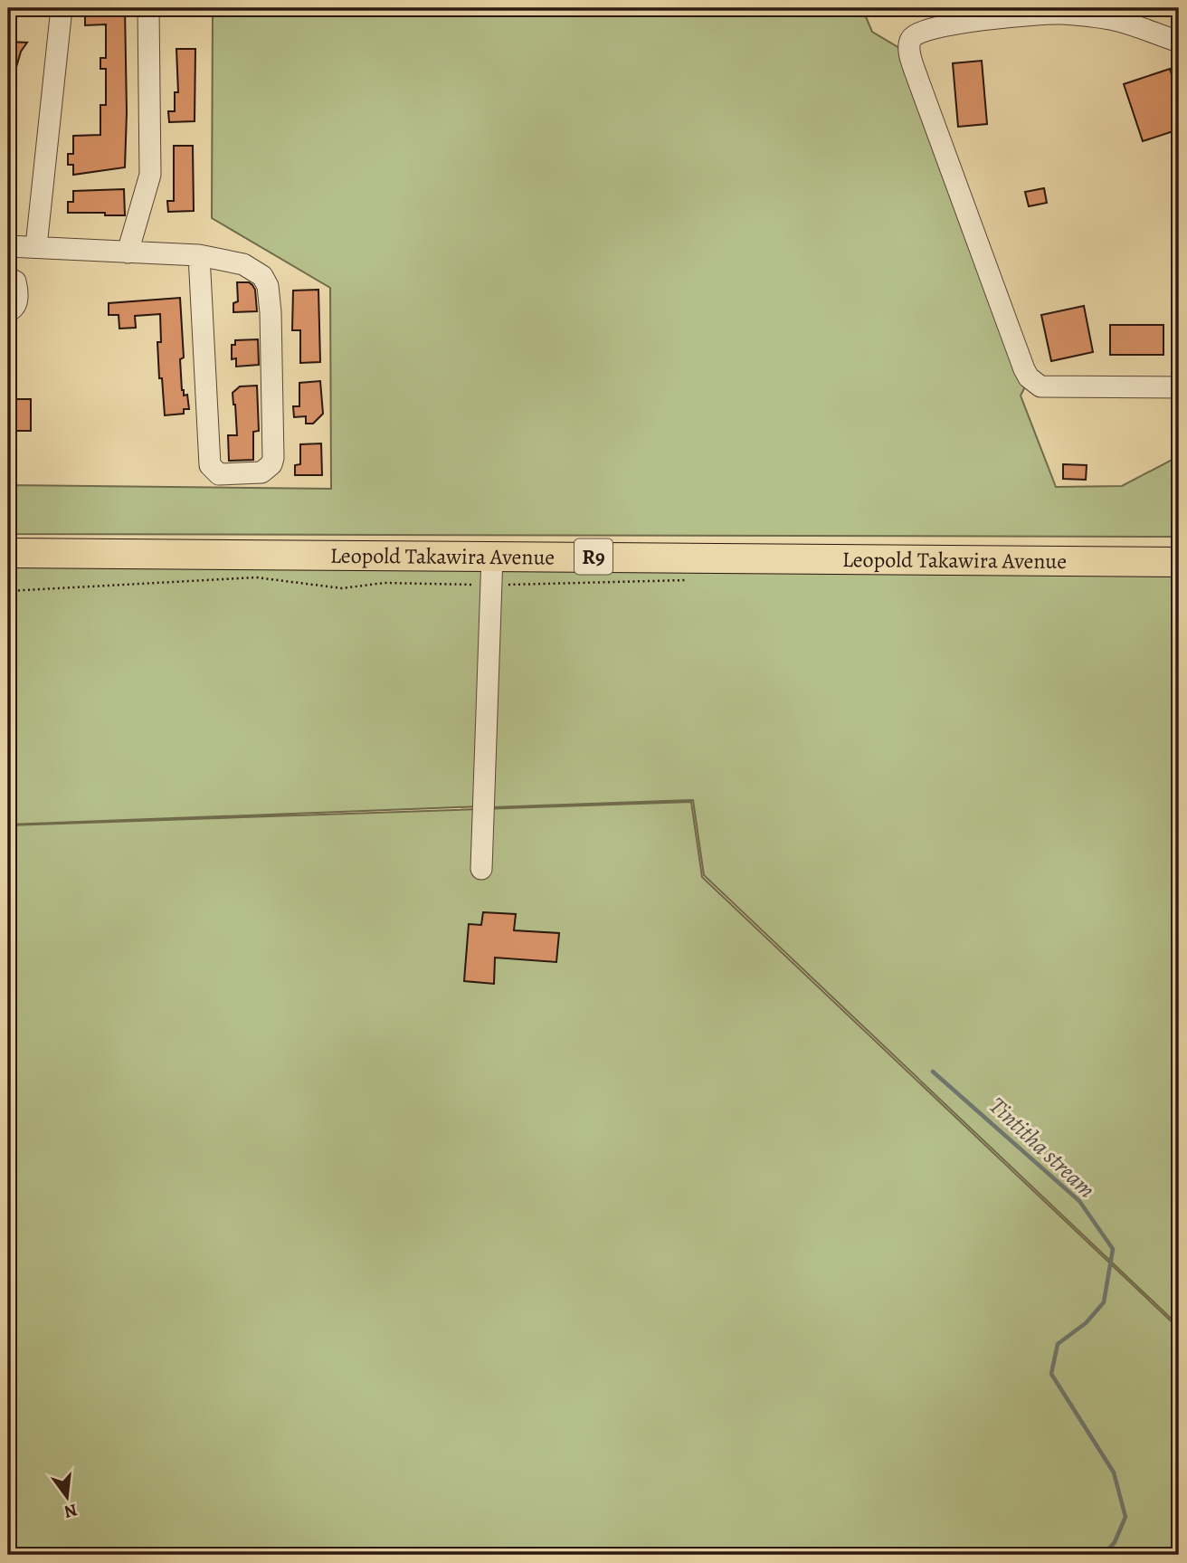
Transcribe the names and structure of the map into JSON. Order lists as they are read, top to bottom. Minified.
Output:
{"streets":{"highway":["Leopold Takawira Avenue","R9"]},"water":["Tintitha stream"],"north":"bottom"}
